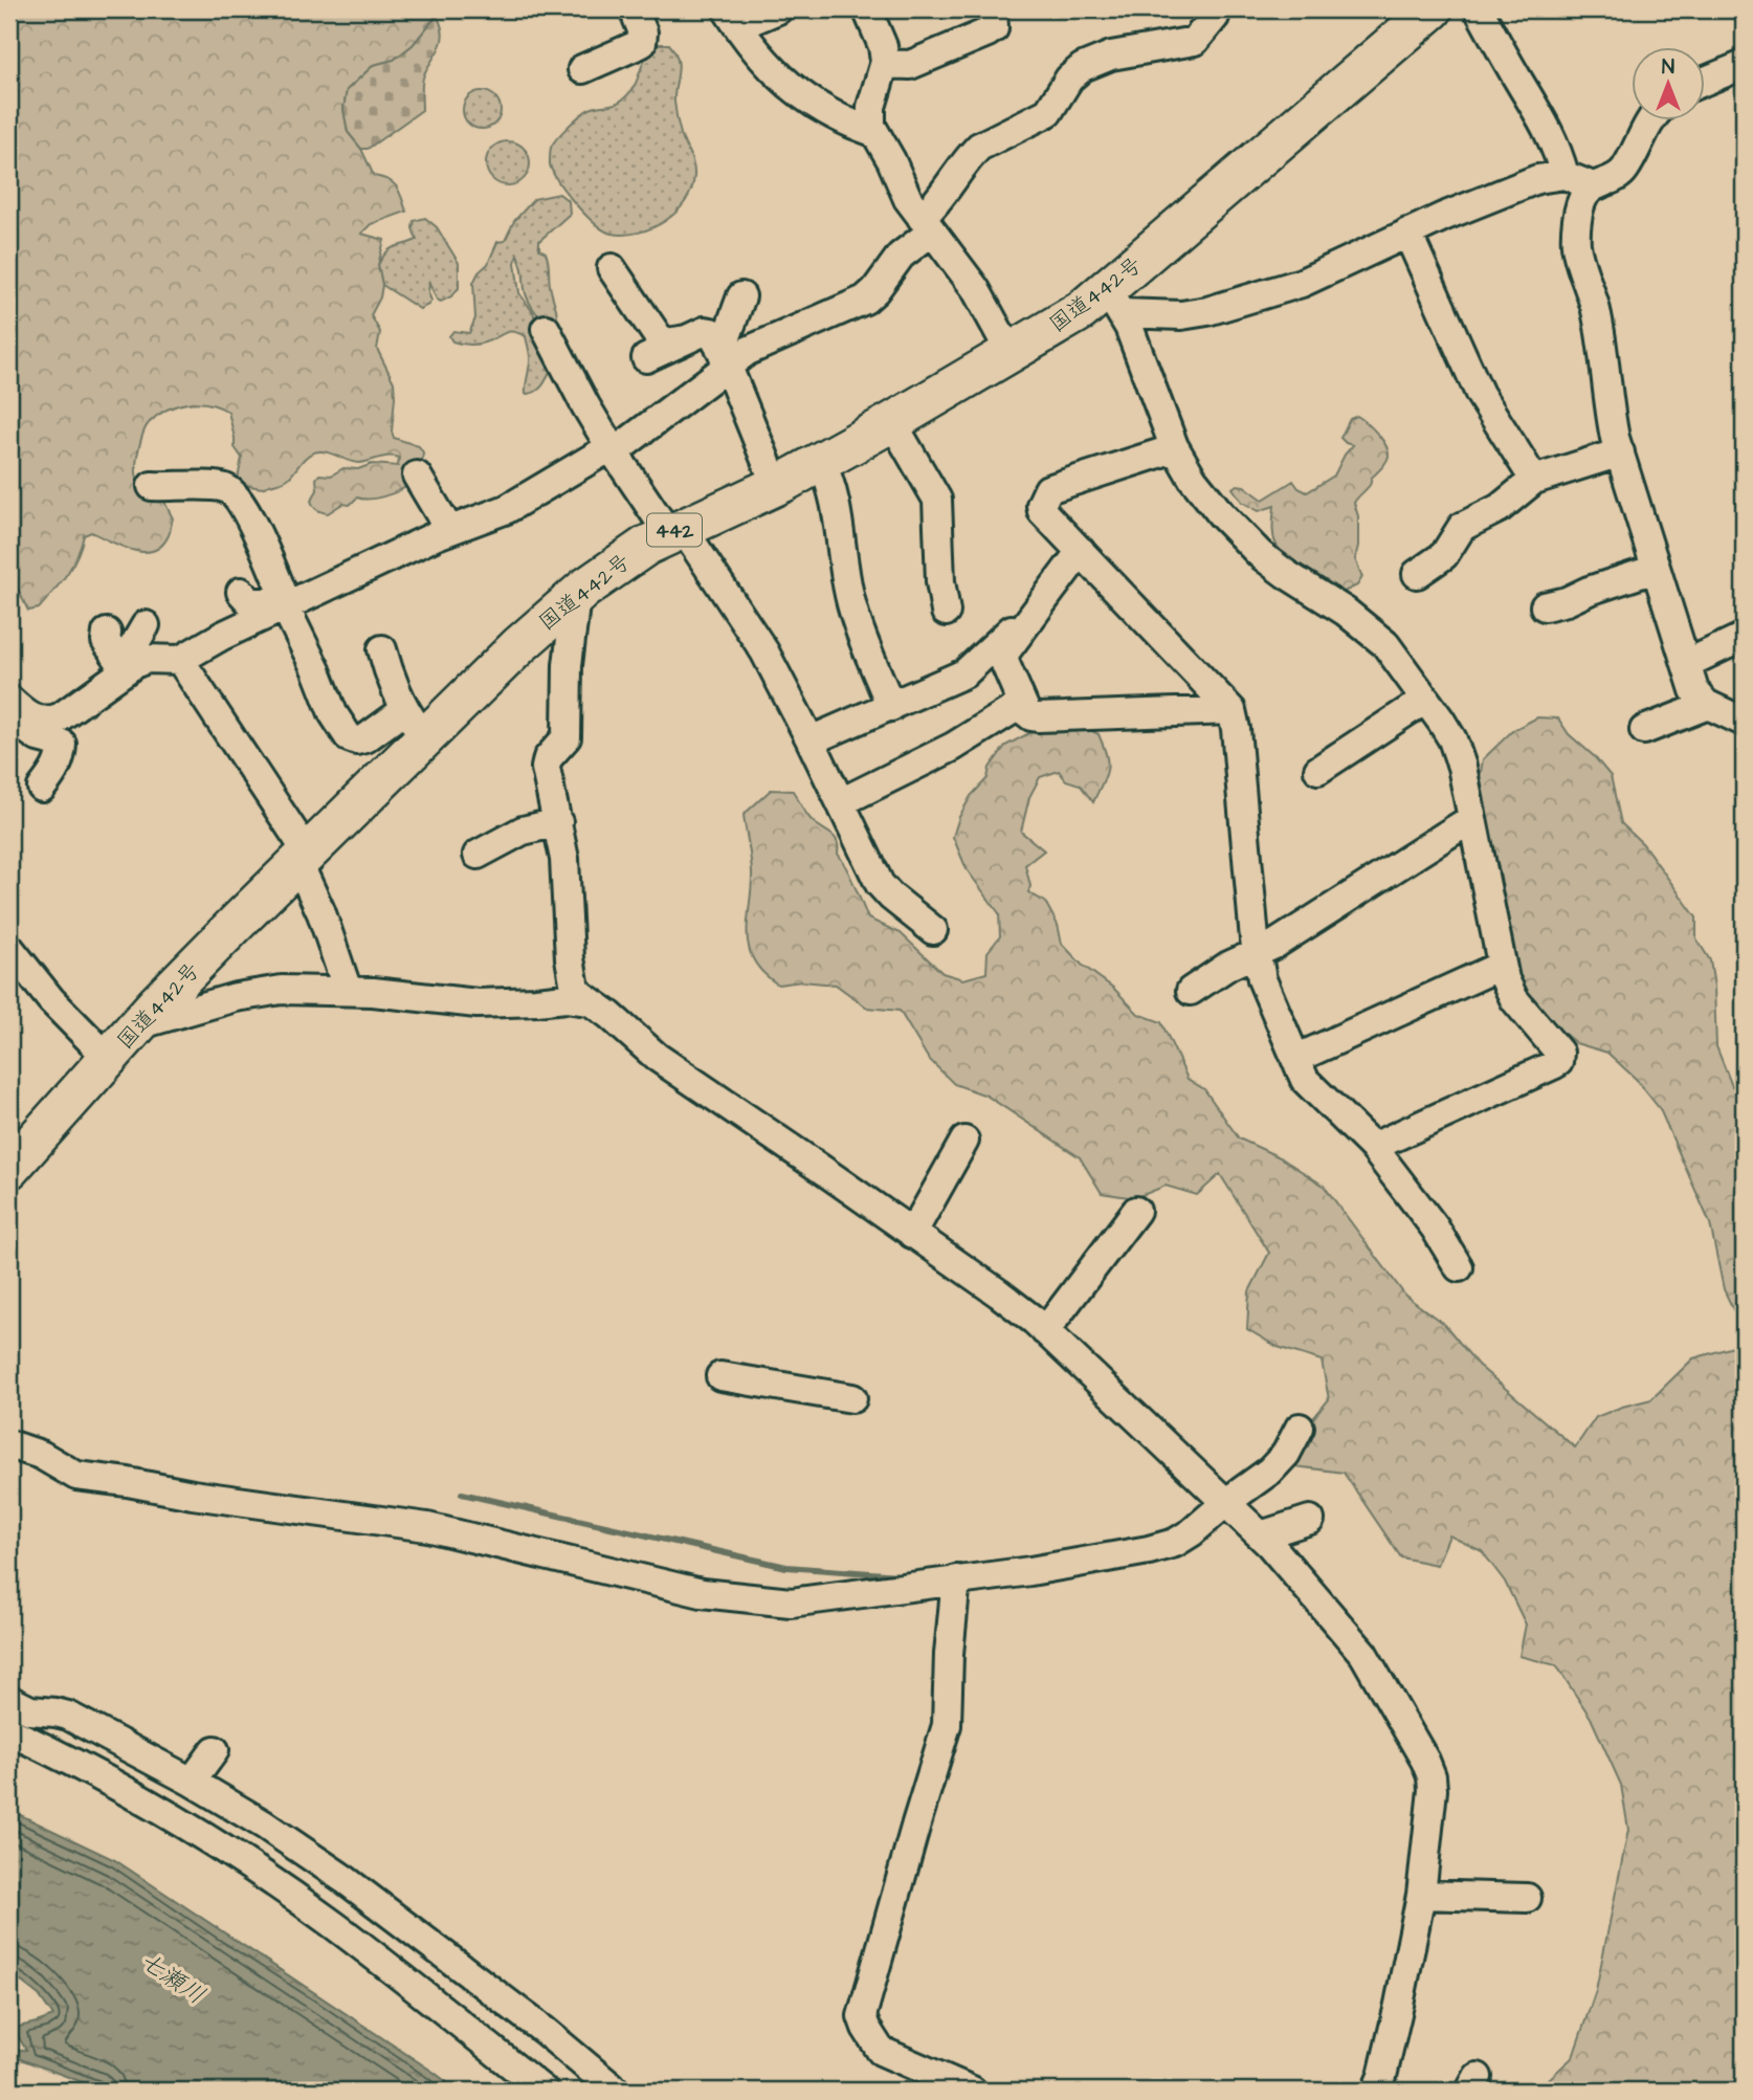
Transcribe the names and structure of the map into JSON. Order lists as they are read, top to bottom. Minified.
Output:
{"streets":{"highway":["国道442号","442"]},"water":["七瀬川"],"north":"top"}
